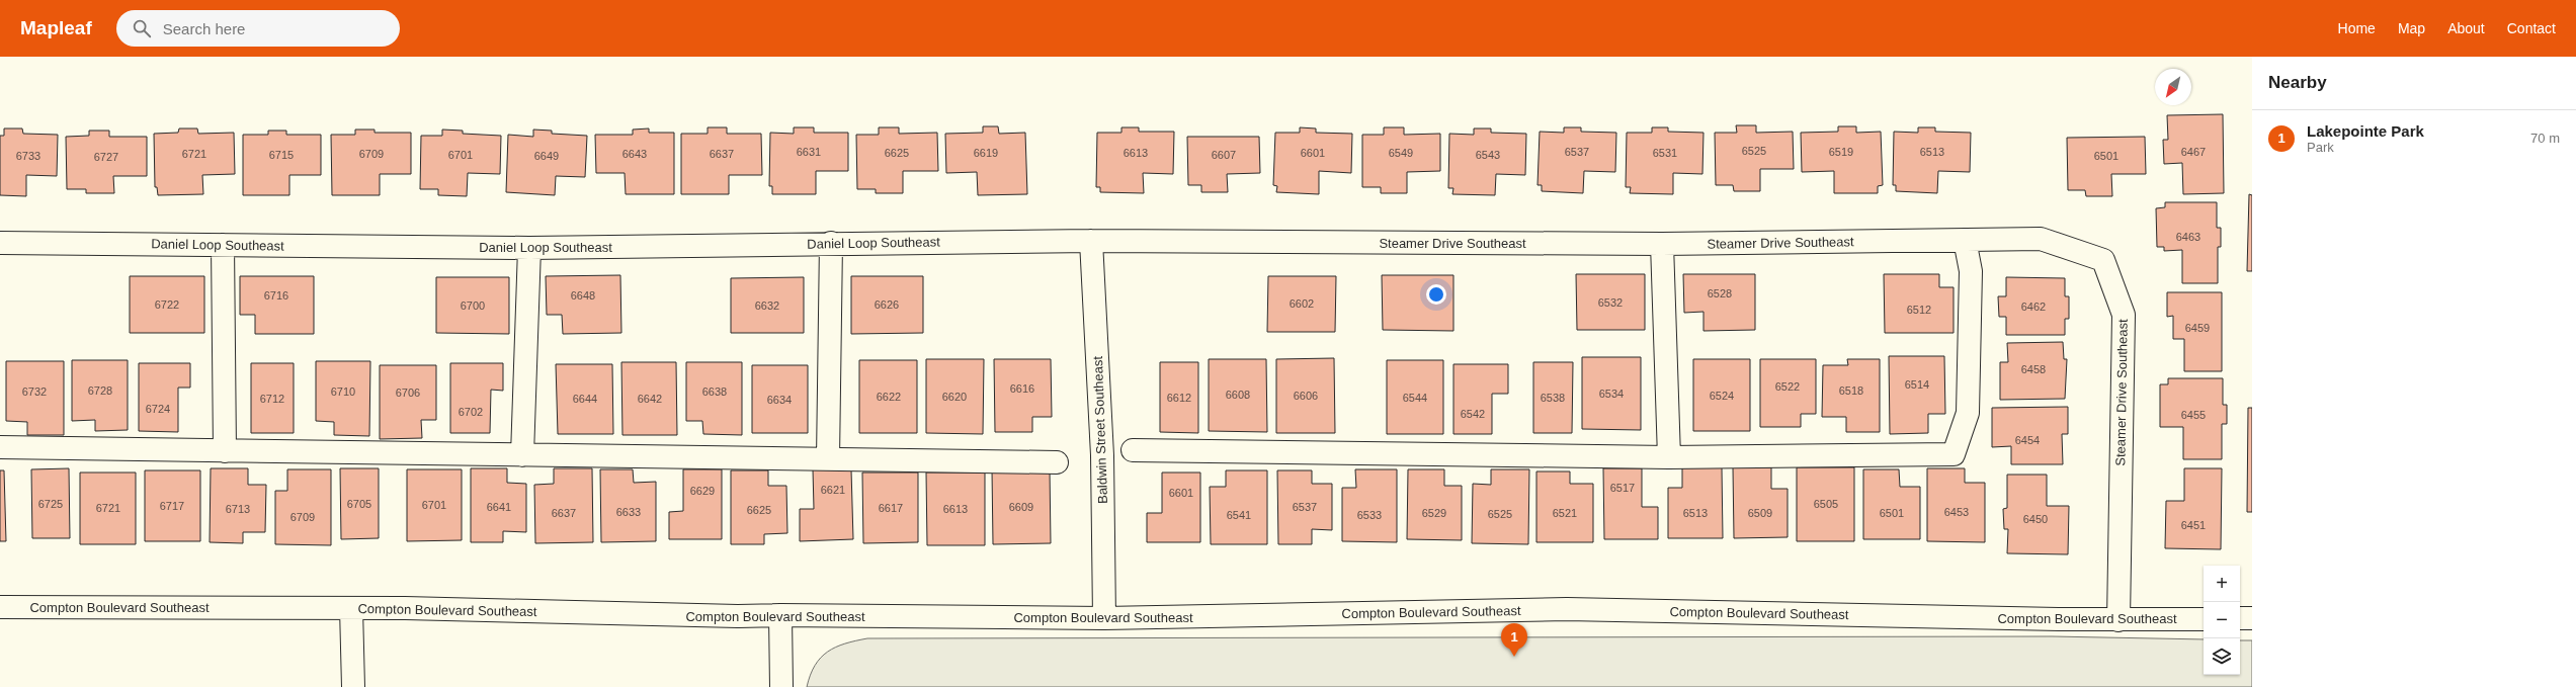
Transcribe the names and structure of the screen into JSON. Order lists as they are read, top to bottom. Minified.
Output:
{"streets":{"street":["Daniel Loop Southeast","Steamer Drive Southeast","Baldwin Street Southeast","Compton Boulevard Southeast"]},"crossings":[["Daniel Loop Southeast","Steamer Drive Southeast"],["Daniel Loop Southeast","Baldwin Street Southeast"],["Steamer Drive Southeast","Baldwin Street Southeast"],["Steamer Drive Southeast","Compton Boulevard Southeast"],["Baldwin Street Southeast","Compton Boulevard Southeast"]],"house_numbers":["6525","6631","6537","6519","6513","6467","6625","6619","6613","6601","6549","6531","6721","6709","6643","6637","6715","6701","6607","6543","6733","6649","6501","6727","6463","6528","6716","6648","6532","6602","6722","6626","6700","6632","6462","6512","6459","6458","6514","6522","6616","6728","6518","6732","6710","6638","6706","6534","6608","6606","6524","6622","6620","6612","6544","6538","6712","6644","6642","6634","6724","6702","6542","6455","6454","6517","6621","6629","6601","6725","6705","6505","6701","6717","6641","6609","6537","6721","6617","6713","6613","6625","6633","6453","6637","6529","6521","6513","6509","6501","6525","6541","6533","6709","6450","6451"],"north":"bottom left","page":{"header":"Mapleaf","search":"Search here","nav":["Home","Map","About","Contact"],"heading":"Nearby","list":[{"mark":"1","name":"Lakepointe Park","note":"Park","value":"70 m"}],"map_buttons":["+","−"],"pins":"1"}}
